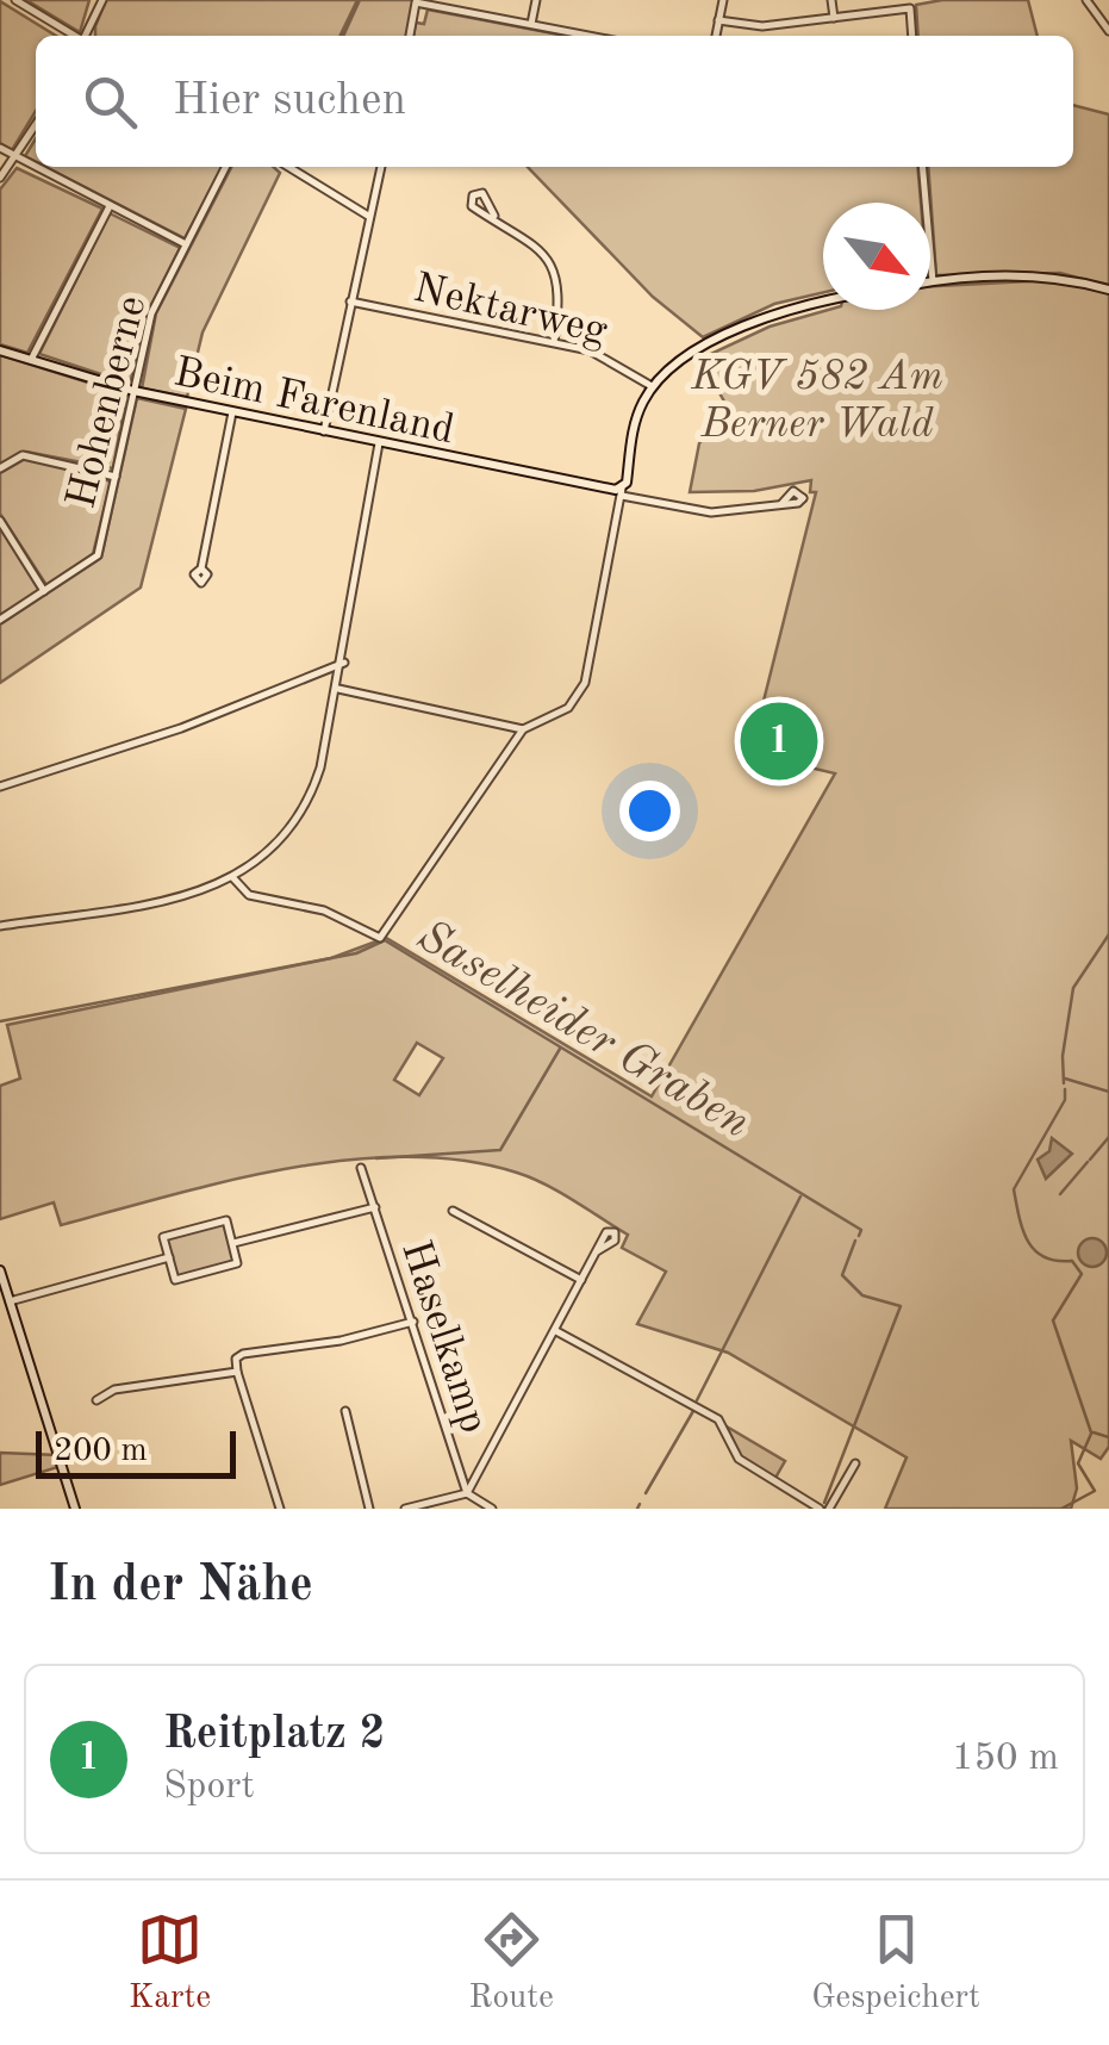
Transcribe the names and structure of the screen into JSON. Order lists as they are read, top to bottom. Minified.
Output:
{"streets":{"street":["Nektarweg","Beim Farenland","Hohenberne","Haselkamp"]},"crossings":[["Beim Farenland","Hohenberne"]],"water":["Saselheider Graben"],"parks":["KGV 582 Am Berner Wald"],"scale_bar":"200 m","north":"bottom right","page":{"search":"Hier suchen","pins":"1","scale":"200 m","heading":"In der Nähe","list":[{"mark":"1","name":"Reitplatz 2","note":"Sport","value":"150 m"}],"nav":["Karte","Route","Gespeichert"]}}
